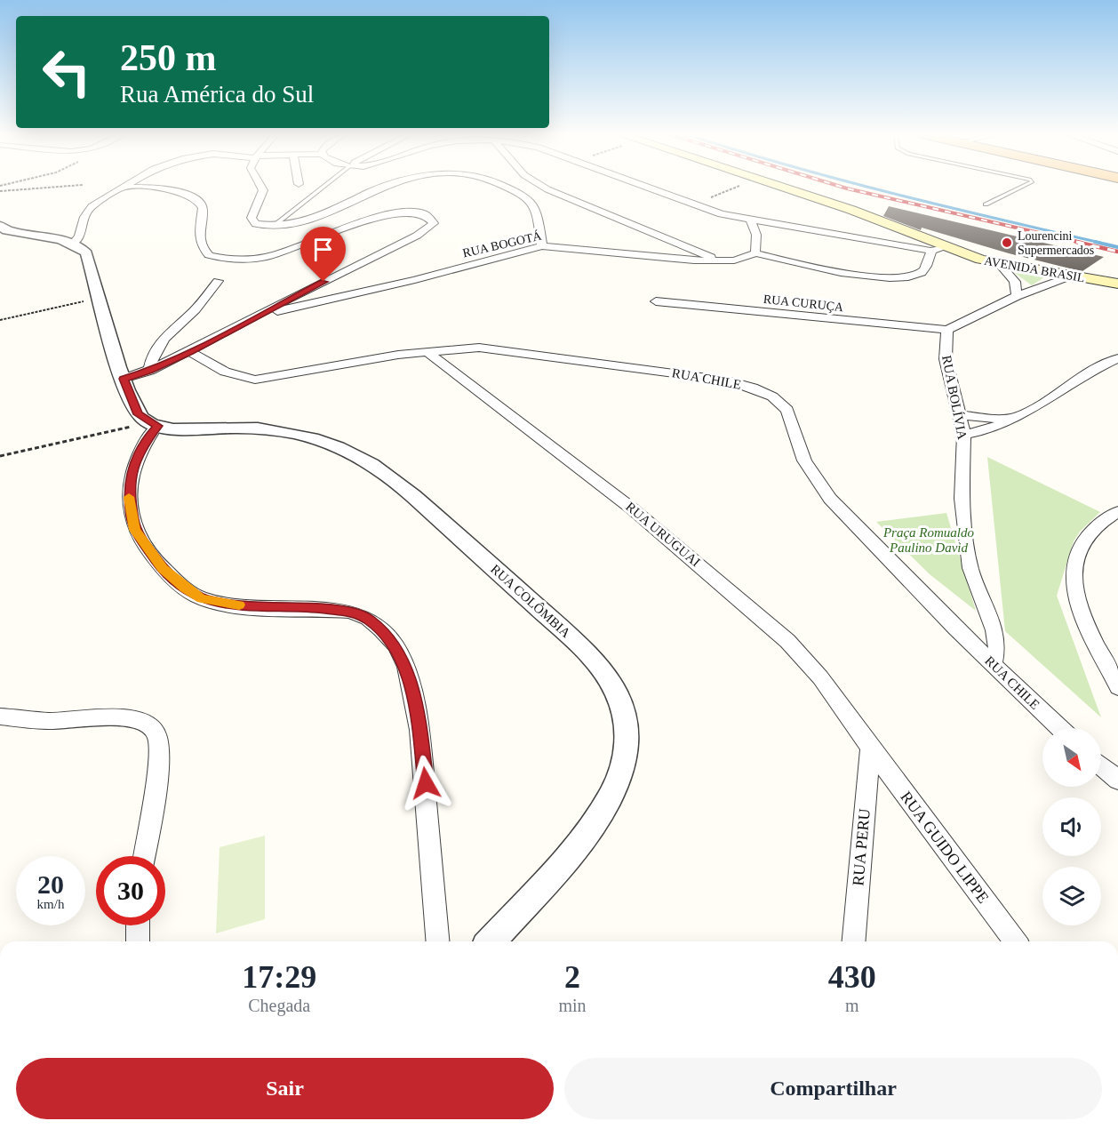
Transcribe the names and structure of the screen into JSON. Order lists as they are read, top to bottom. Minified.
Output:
{"streets":{"main road":["AVENIDA BRASIL"],"street":["RUA BOGOTÁ","RUA CURUÇA","RUA CHILE","RUA BOLÍVIA","RUA URUGUAI","RUA COLÔMBIA","RUA PERU","RUA GUIDO LIPPE"]},"crossings":[["RUA CURUÇA","RUA BOLÍVIA"],["RUA CHILE","RUA BOLÍVIA"],["RUA CHILE","RUA URUGUAI"],["RUA URUGUAI","RUA PERU"],["RUA URUGUAI","RUA GUIDO LIPPE"],["RUA PERU","RUA GUIDO LIPPE"]],"parks":["Praça Romualdo Paulino David"],"places":["Lourencini Supermercados"],"north":"bottom right","page":{"turn":["250 m","Rua América do Sul"],"speed":"20 km/h","limit":"30","eta":["17:29","Chegada","2","min","430","m"],"buttons":["Sair","Compartilhar"]}}
